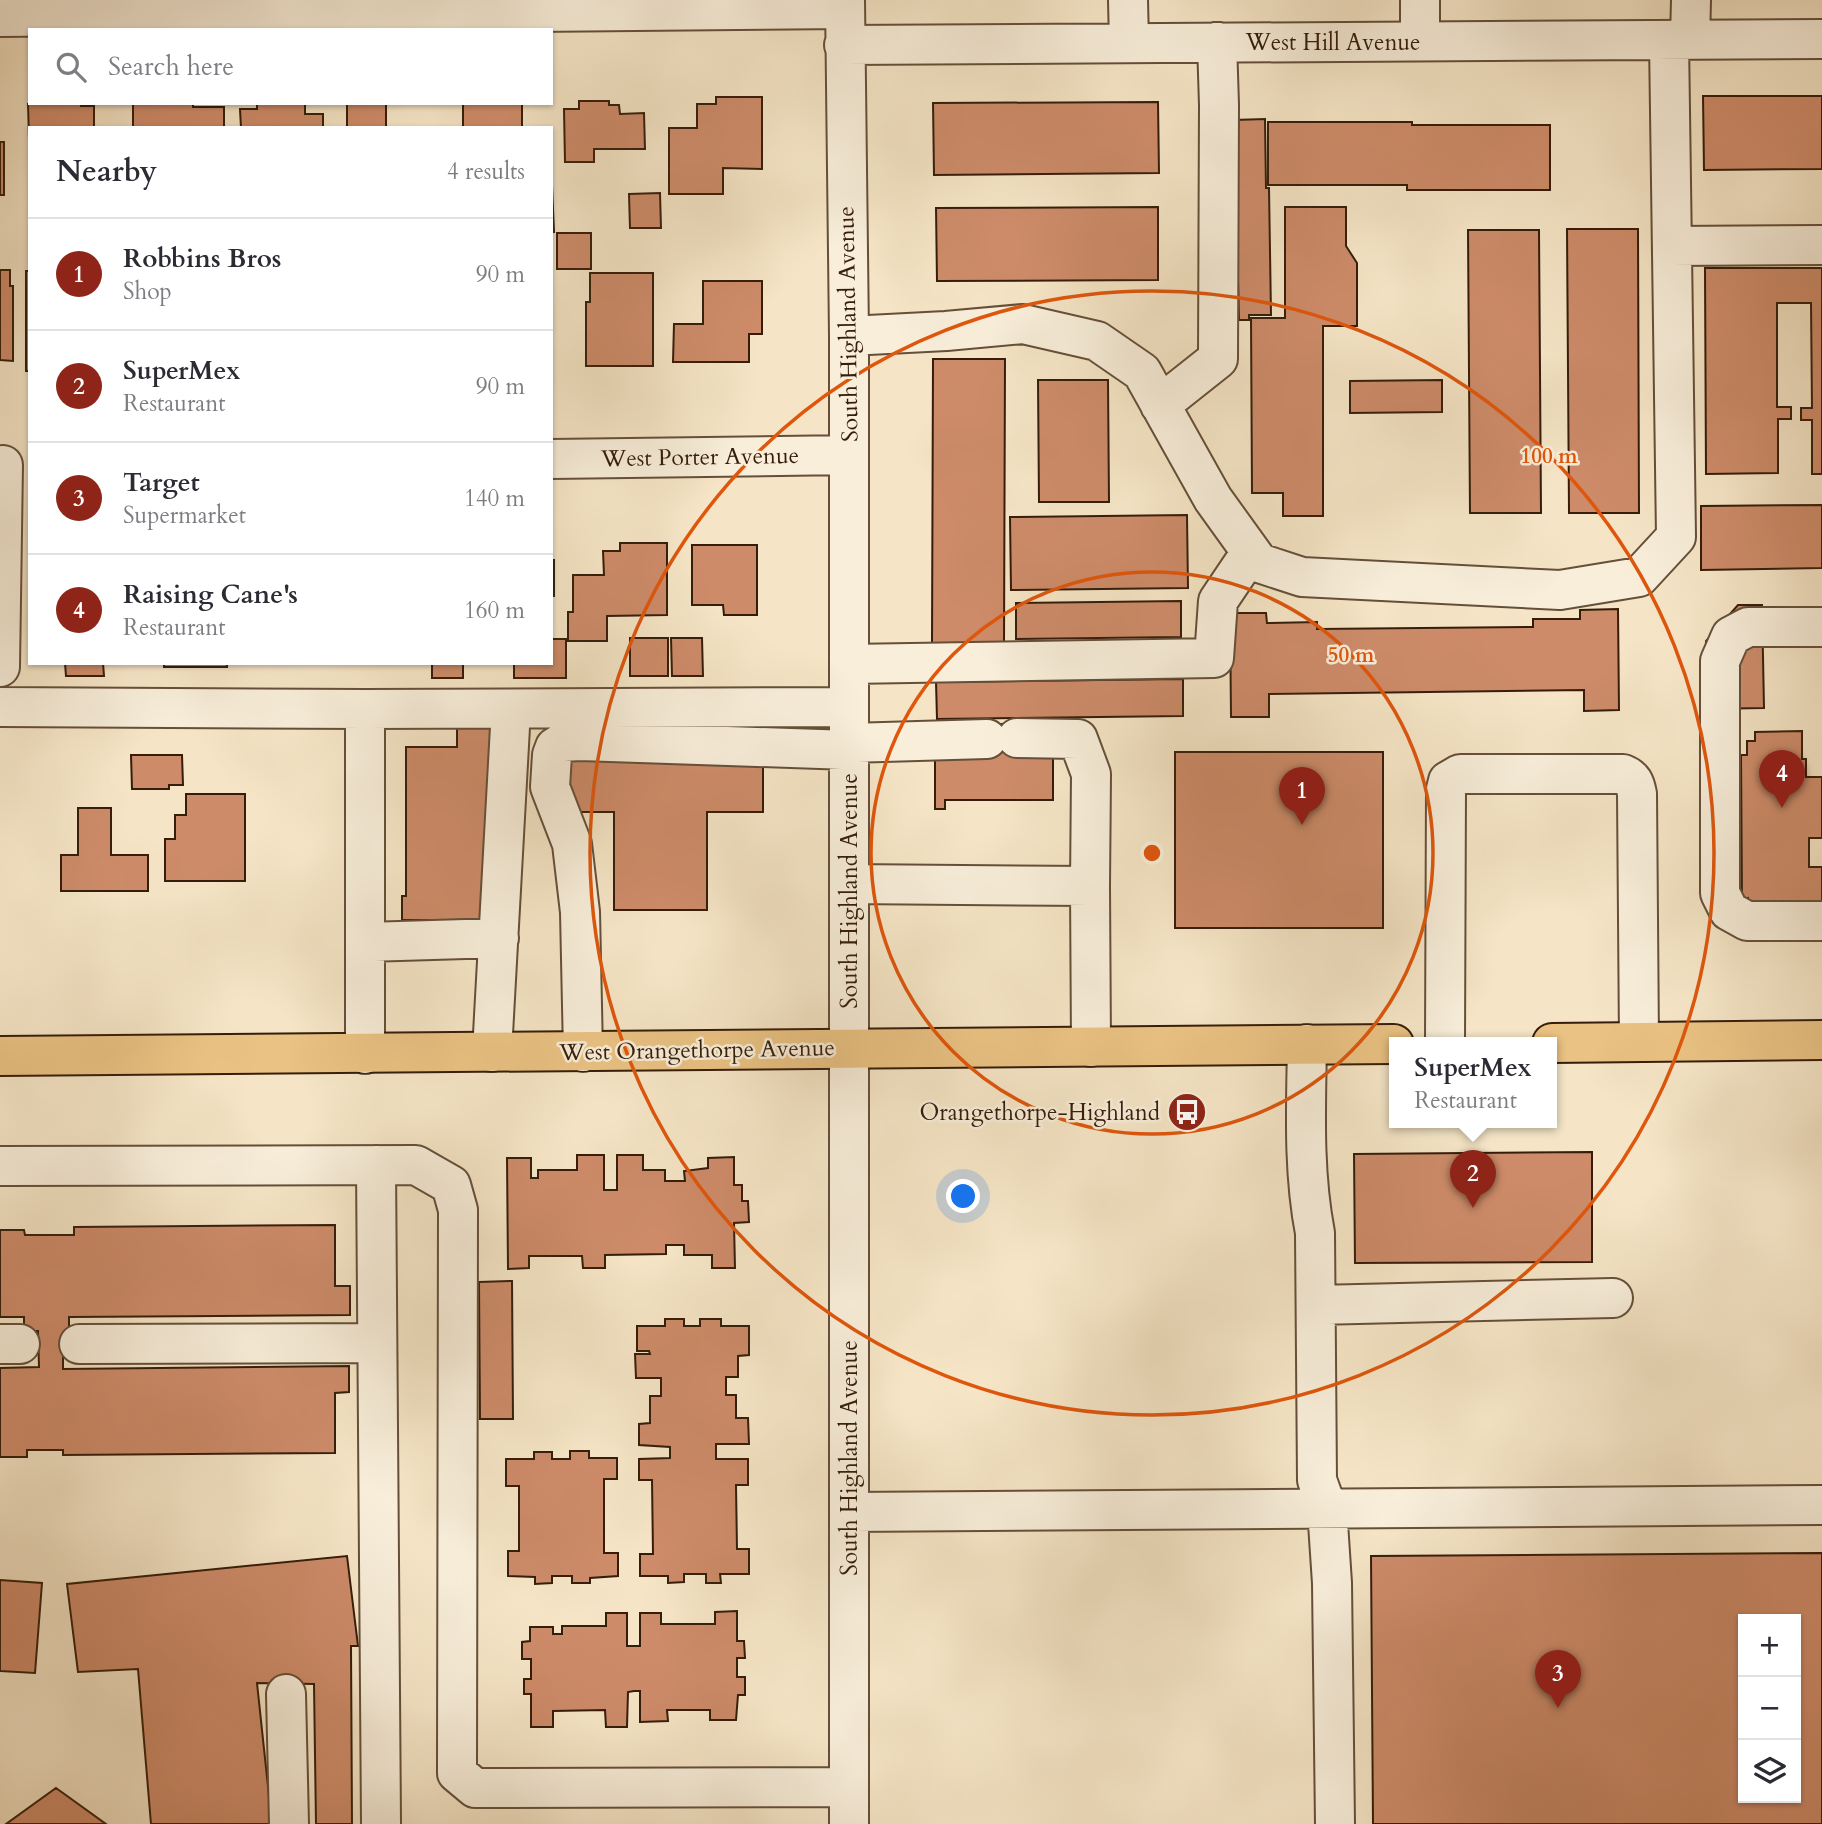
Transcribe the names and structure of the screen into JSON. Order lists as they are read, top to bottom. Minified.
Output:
{"streets":{"main road":["West Orangethorpe Avenue"],"street":["West Hill Avenue","South Highland Avenue","West Porter Avenue"]},"crossings":[["West Hill Avenue","South Highland Avenue"],["South Highland Avenue","West Porter Avenue"],["South Highland Avenue","West Orangethorpe Avenue"]],"places":{"bus stop":["Orangethorpe-Highland"]},"page":{"search":"Search here","heading":["Nearby","4 results"],"list":[{"mark":"1","name":"Robbins Bros","note":"Shop","value":"90 m"},{"mark":"2","name":"SuperMex","note":"Restaurant","value":"90 m"},{"mark":"3","name":"Target","note":"Supermarket","value":"140 m"},{"mark":"4","name":"Raising Cane's","note":"Restaurant","value":"160 m"}],"pins":["4","1","2","3"],"popup":["SuperMex","Restaurant"],"map_buttons":["+","−"]},"rings":["100 m","50 m"]}
